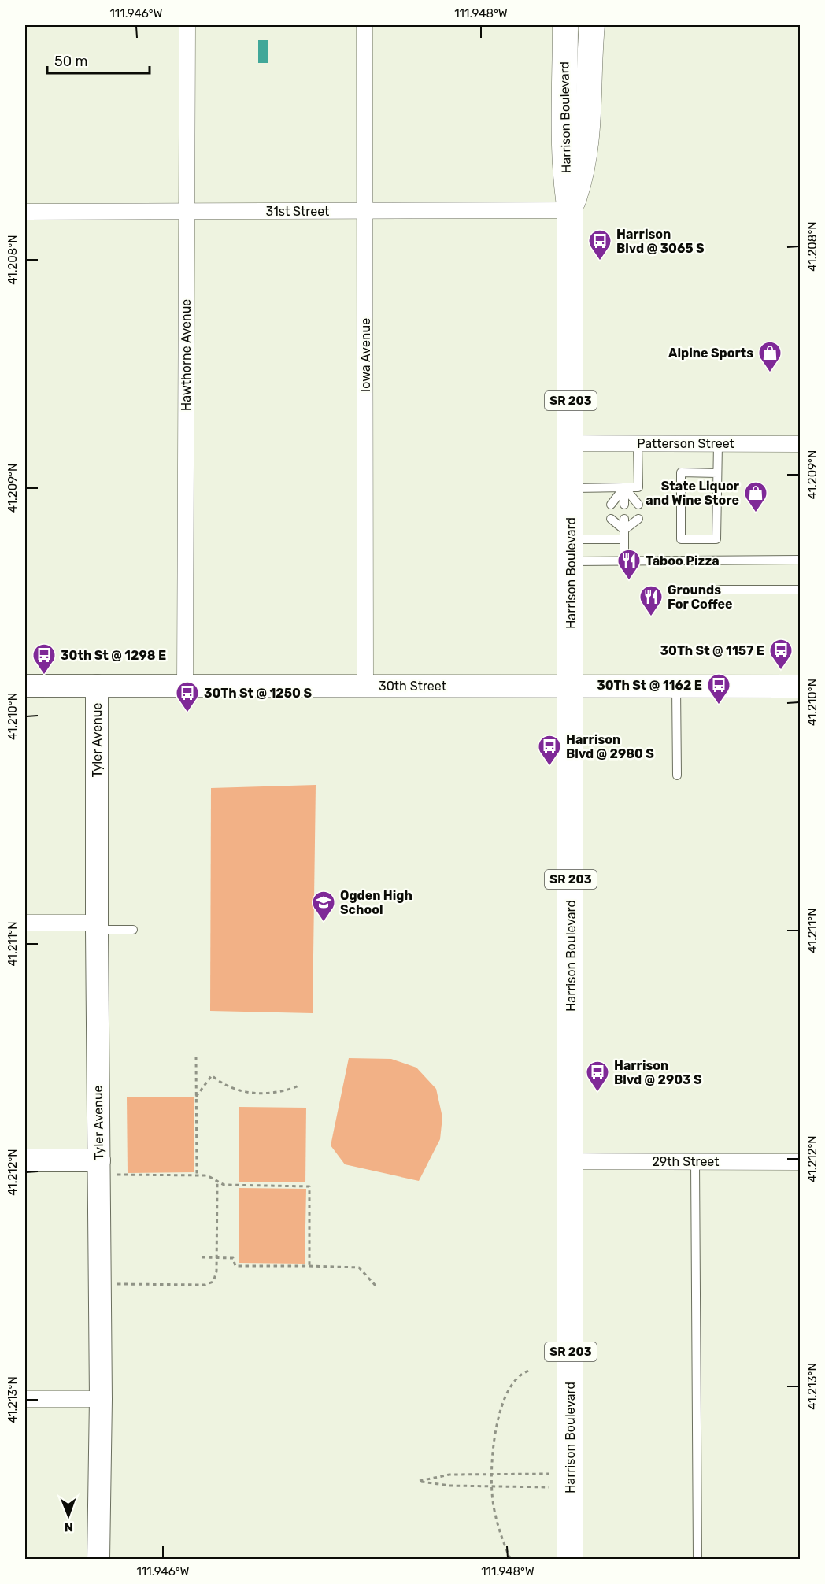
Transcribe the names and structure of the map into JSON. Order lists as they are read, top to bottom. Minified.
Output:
{"streets":{"main road":["Harrison Boulevard","SR 203"],"street":["31st Street","Hawthorne Avenue","Iowa Avenue","Patterson Street","30th Street","Tyler Avenue","29th Street"]},"crossings":[["Harrison Boulevard","31st Street"],["Harrison Boulevard","Patterson Street"],["Harrison Boulevard","30th Street"],["Harrison Boulevard","29th Street"],["31st Street","Hawthorne Avenue"],["31st Street","Iowa Avenue"],["Hawthorne Avenue","30th Street"],["Iowa Avenue","30th Street"],["30th Street","Tyler Avenue"]],"places":{"bus stop":["Harrison Blvd @ 3065 S","30Th St @ 1157 E","30th St @ 1298 E","30Th St @ 1162 E","30Th St @ 1250 S","Harrison Blvd @ 2980 S","Harrison Blvd @ 2903 S"],"shop":["Alpine Sports","State Liquor and Wine Store"],"restaurant":["Taboo Pizza","Grounds For Coffee"],"school or university":["Ogden High School"]},"scale_bar":"50 m","north":"bottom","coordinates":["111.946°W","111.948°W","41.208°N","41.209°N","41.210°N","41.211°N","41.212°N","41.213°N"]}
